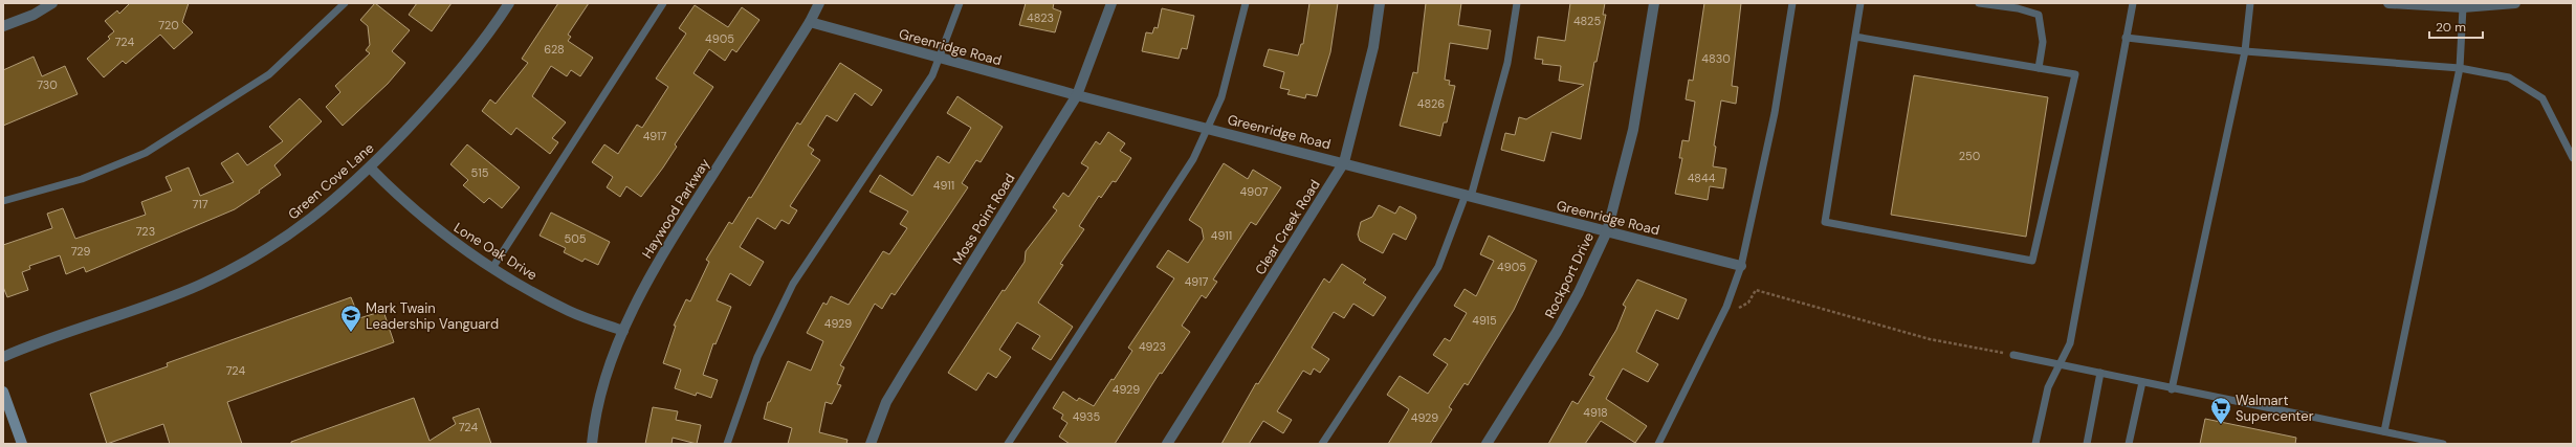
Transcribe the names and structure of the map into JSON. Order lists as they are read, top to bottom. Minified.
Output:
{"streets":{"street":["Greenridge Road","Green Cove Lane","Haywood Parkway","Moss Point Road","Clear Creek Road","Lone Oak Drive","Rockport Drive"]},"crossings":[["Greenridge Road","Haywood Parkway"],["Greenridge Road","Moss Point Road"],["Greenridge Road","Clear Creek Road"],["Greenridge Road","Rockport Drive"],["Green Cove Lane","Lone Oak Drive"],["Haywood Parkway","Lone Oak Drive"]],"places":{"school or university":["Mark Twain Leadership Vanguard"],"supermarket":["Walmart Supercenter"]},"house_numbers":["4823","4825","720","4905","724","628","4830","730","4826","4917","250","515","4844","4911","4907","717","723","4911","505","729","4905","4917","4915","4929","4923","724","4929","4918","4935","4929","724"],"scale_bar":"20 m"}
